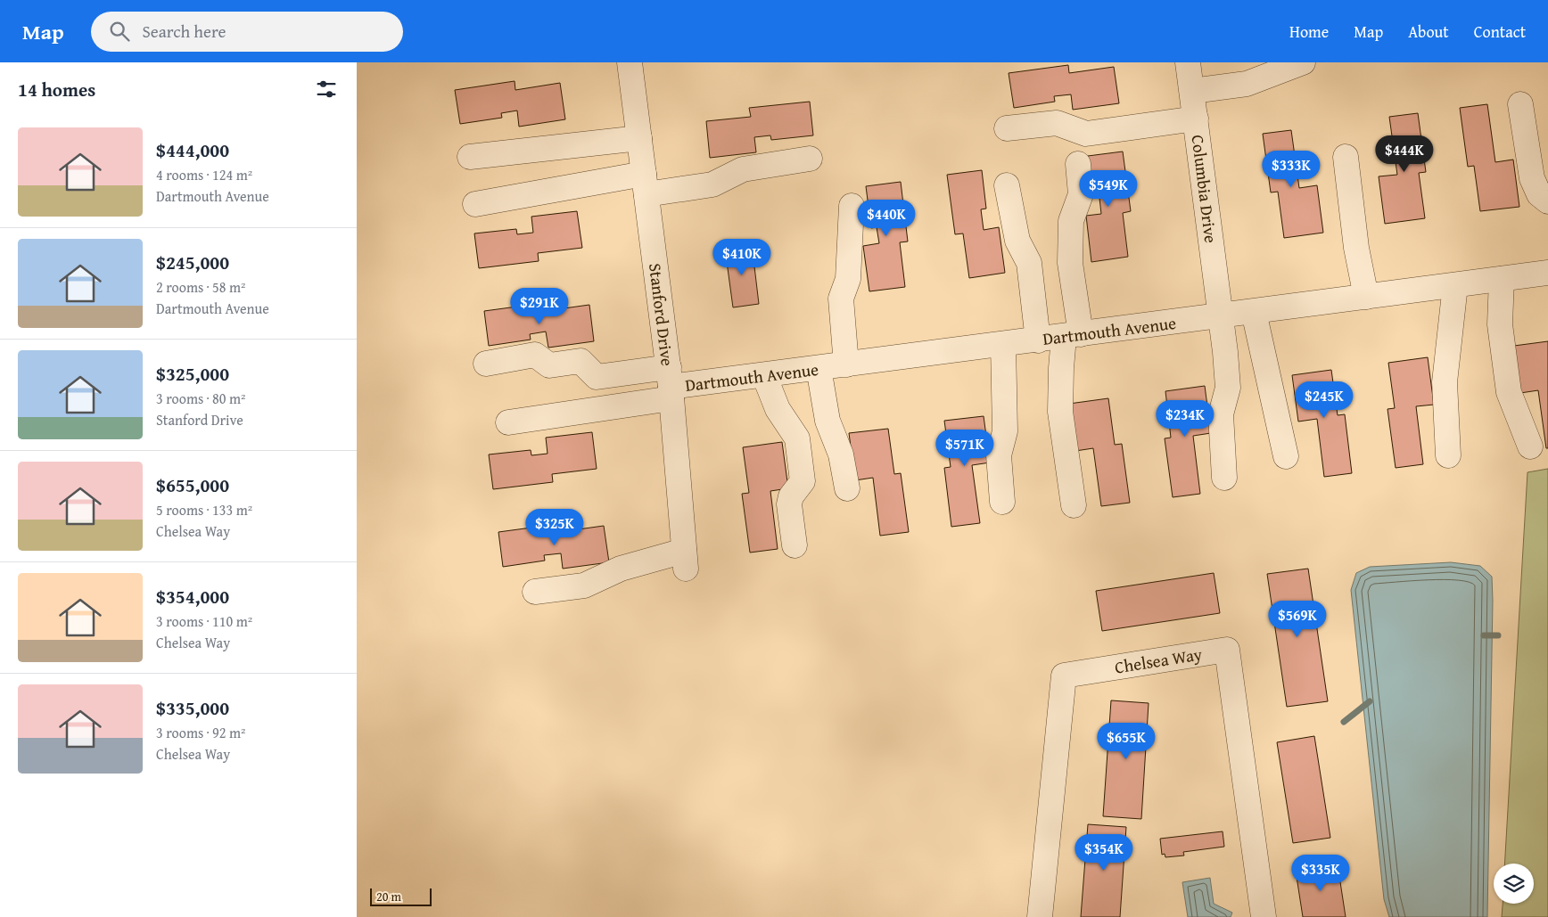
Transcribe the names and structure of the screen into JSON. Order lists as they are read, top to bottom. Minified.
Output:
{"streets":{"street":["Columbia Drive","Stanford Drive","Dartmouth Avenue","Chelsea Way"]},"crossings":[["Columbia Drive","Dartmouth Avenue"],["Stanford Drive","Dartmouth Avenue"]],"scale_bar":"20 m","page":{"header":"Map","search":"Search here","nav":["Home","Map","About","Contact"],"heading":"14 homes","list":[{"name":"$444,000","note":"4 rooms · 124 m² · Dartmouth Avenue"},{"name":"$245,000","note":"2 rooms · 58 m² · Dartmouth Avenue"},{"name":"$325,000","note":"3 rooms · 80 m² · Stanford Drive"},{"name":"$655,000","note":"5 rooms · 133 m² · Chelsea Way"},{"name":"$354,000","note":"3 rooms · 110 m² · Chelsea Way"},{"name":"$335,000","note":"3 rooms · 92 m² · Chelsea Way"}],"price":["$444K","$333K","$549K","$440K","$410K","$291K","$245K","$234K","$571K","$325K","$569K","$655K","$354K","$335K"],"scale":"20 m"}}
